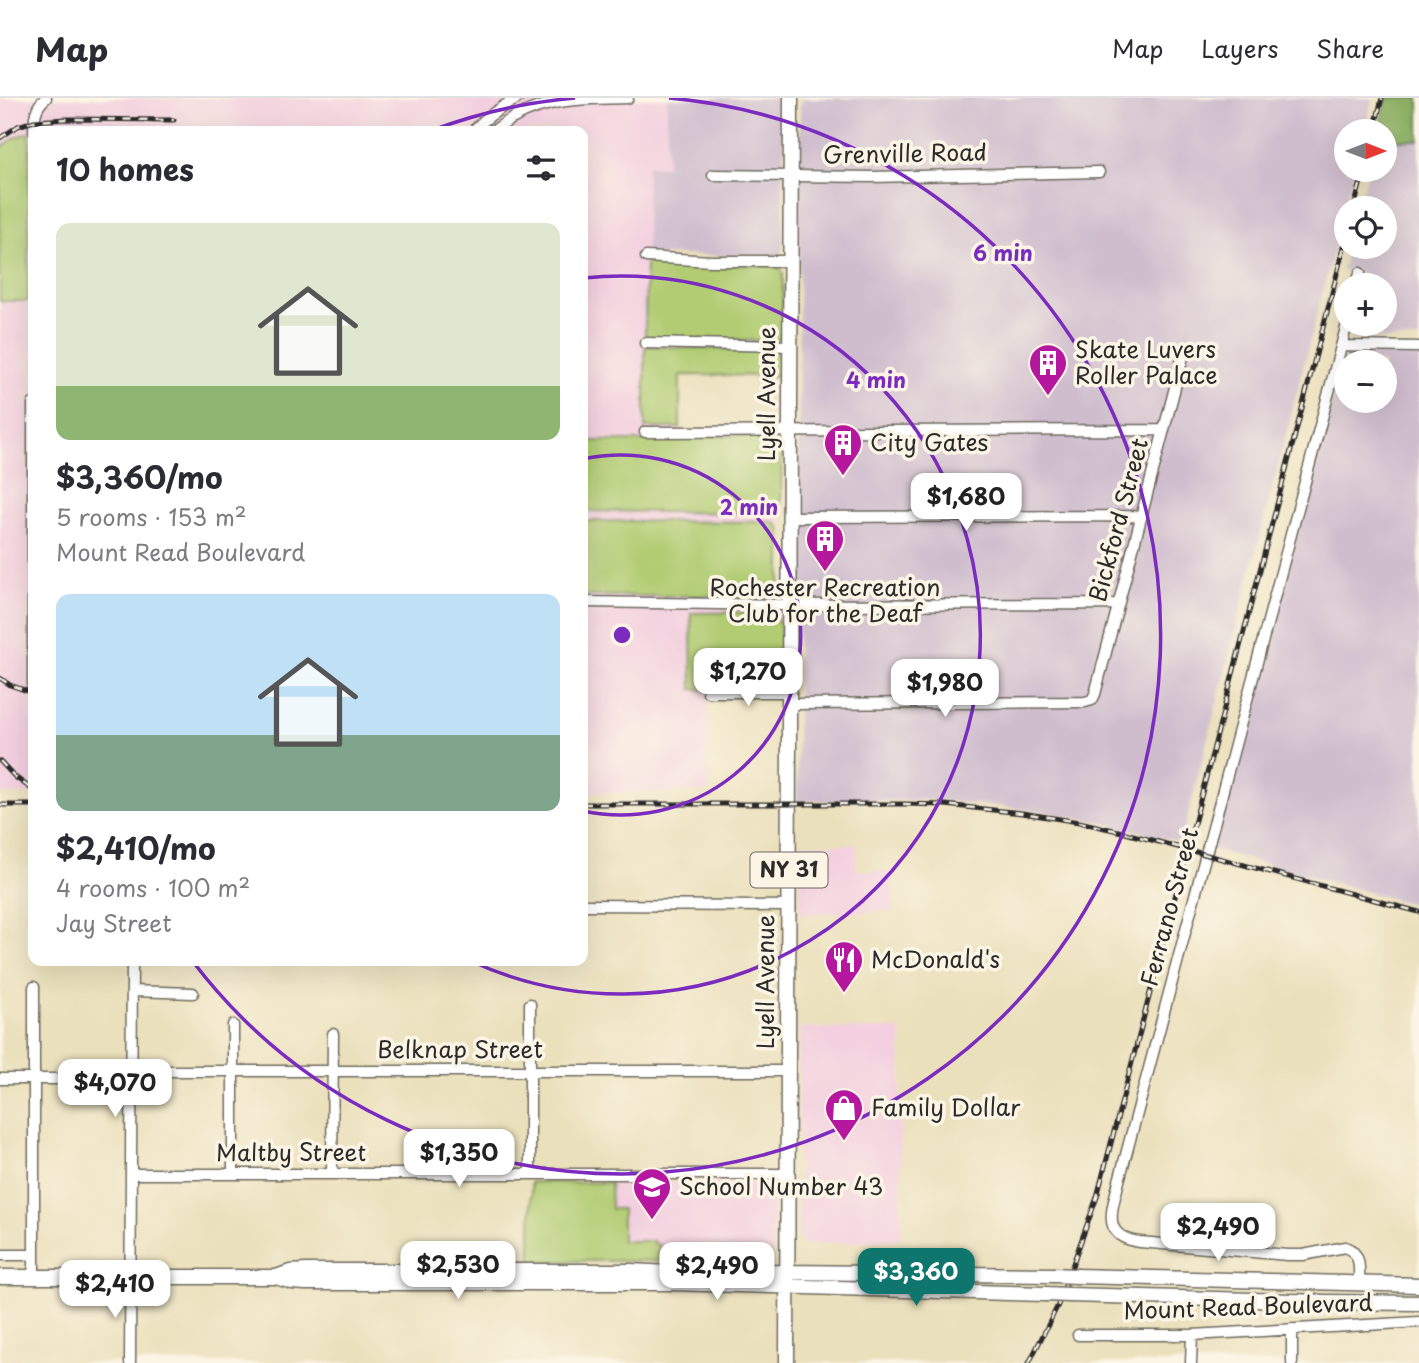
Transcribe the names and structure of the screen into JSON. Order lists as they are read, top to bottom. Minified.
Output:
{"streets":{"main road":["Lyell Avenue","NY 31","Mount Read Boulevard"],"street":["Grenville Road","Bickford Street","Ferrano Street","Belknap Street","Maltby Street"]},"crossings":[["Grenville Road","Lyell Avenue"],["Lyell Avenue","Bickford Street"],["Lyell Avenue","Belknap Street"],["Lyell Avenue","Maltby Street"],["Lyell Avenue","Mount Read Boulevard"],["Ferrano Street","Mount Read Boulevard"]],"places":{"building":["Skate Luvers Roller Palace","City Gates","Rochester Recreation Club for the Deaf"],"restaurant":["McDonald's"],"shop":["Family Dollar"],"school or university":["School Number 43"]},"north":"right","page":{"header":"Map","nav":["Map","Layers","Share"],"map_buttons":["+","−"],"heading":"10 homes","list":[{"name":"$3,360/mo","note":"5 rooms · 153 m² · Mount Read Boulevard"},{"name":"$2,410/mo","note":"4 rooms · 100 m² · Jay Street"}],"price":["$1,680","$1,270","$1,980","$4,070","$1,350","$2,490","$2,530","$2,490","$3,360","$2,410"]},"rings":["6 min","4 min","2 min"]}
